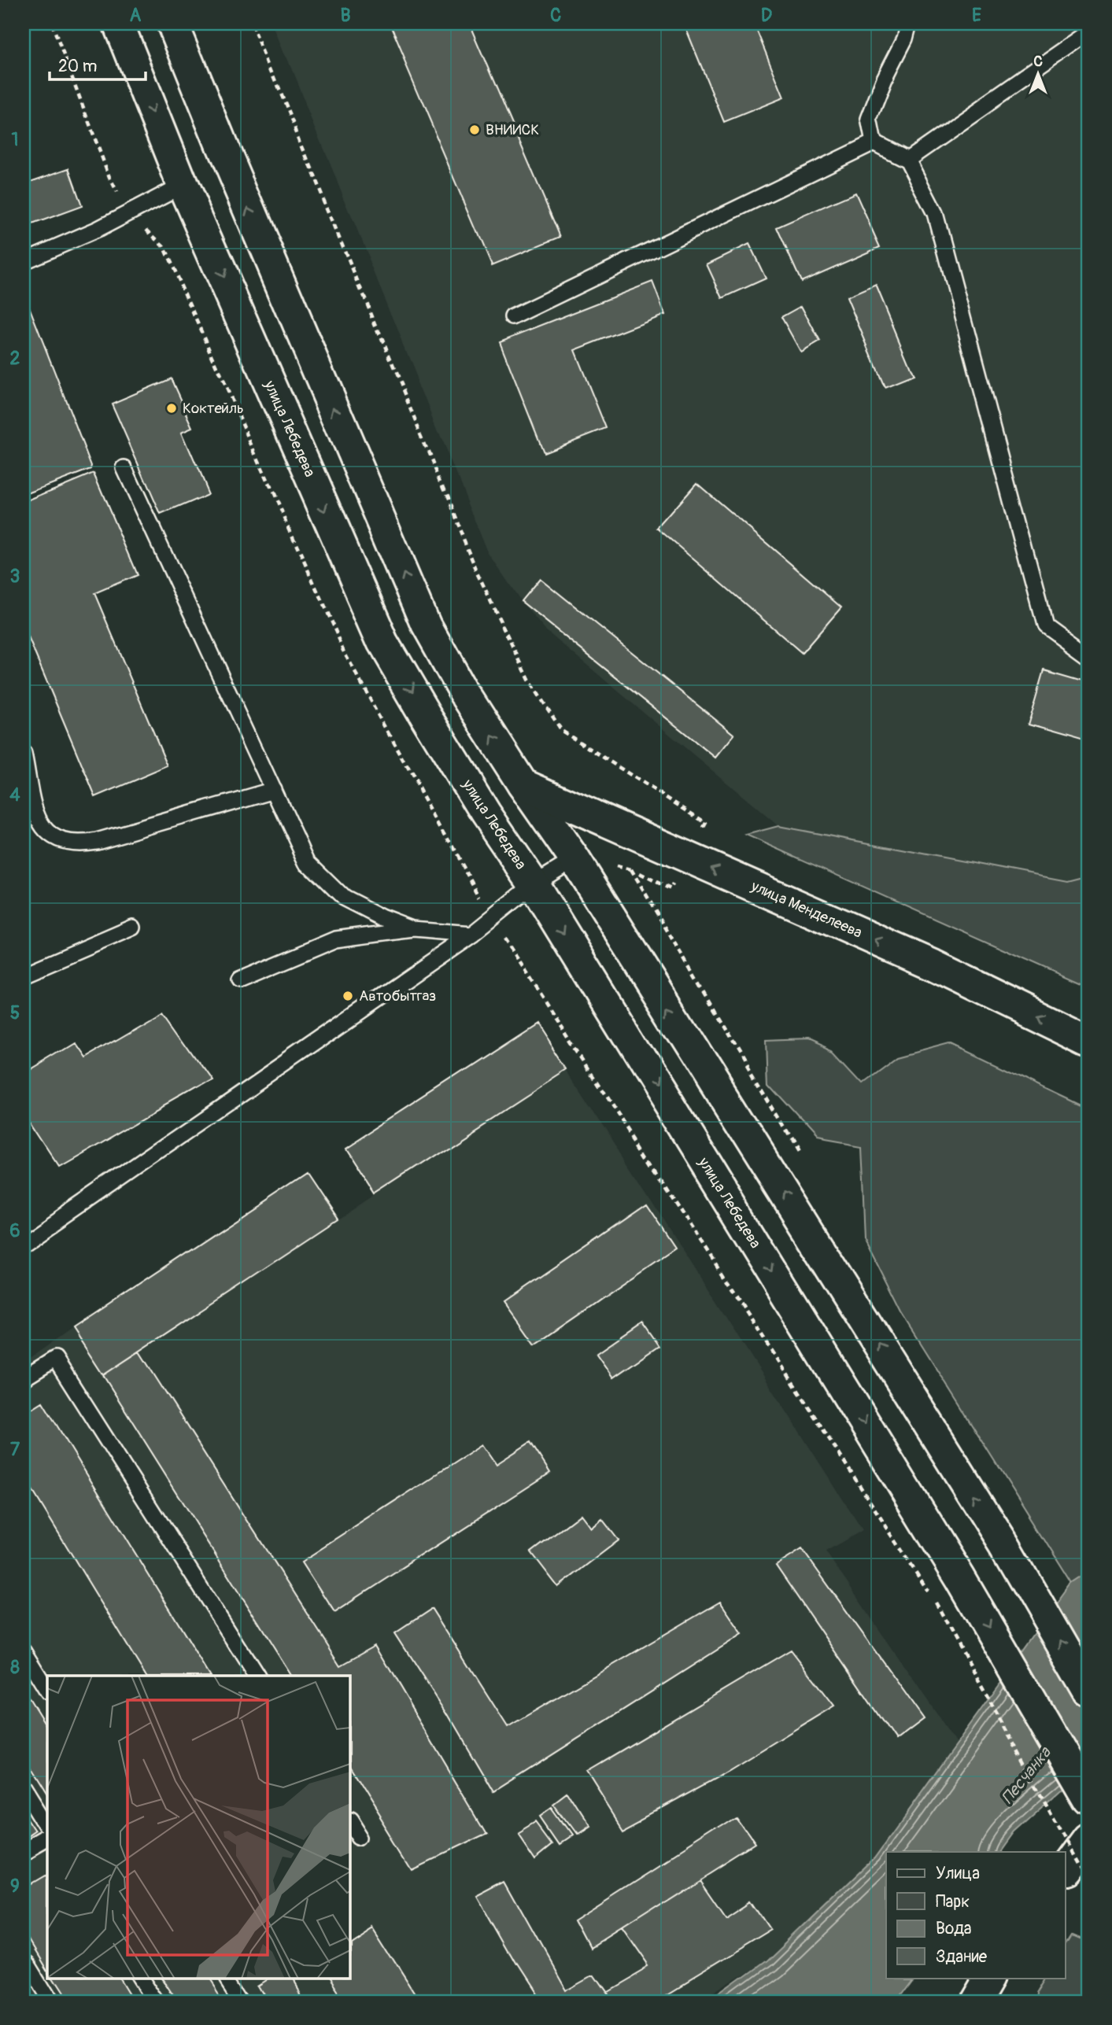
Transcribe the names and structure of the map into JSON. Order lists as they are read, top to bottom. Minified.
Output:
{"streets":{"main road":["улица Лебедева","улица Менделеева"]},"one_way":["улица Менделеева"],"water":["Песчанка"],"places":["ВНИИСК","Коктейль","Автобытгаз"],"legend":["Улица","Парк","Вода","Здание"],"scale_bar":"20 m","north":"top","grid":{"columns":["A","B","C","D","E"],"rows":["1","2","3","4","5","6","7","8","9"]}}
